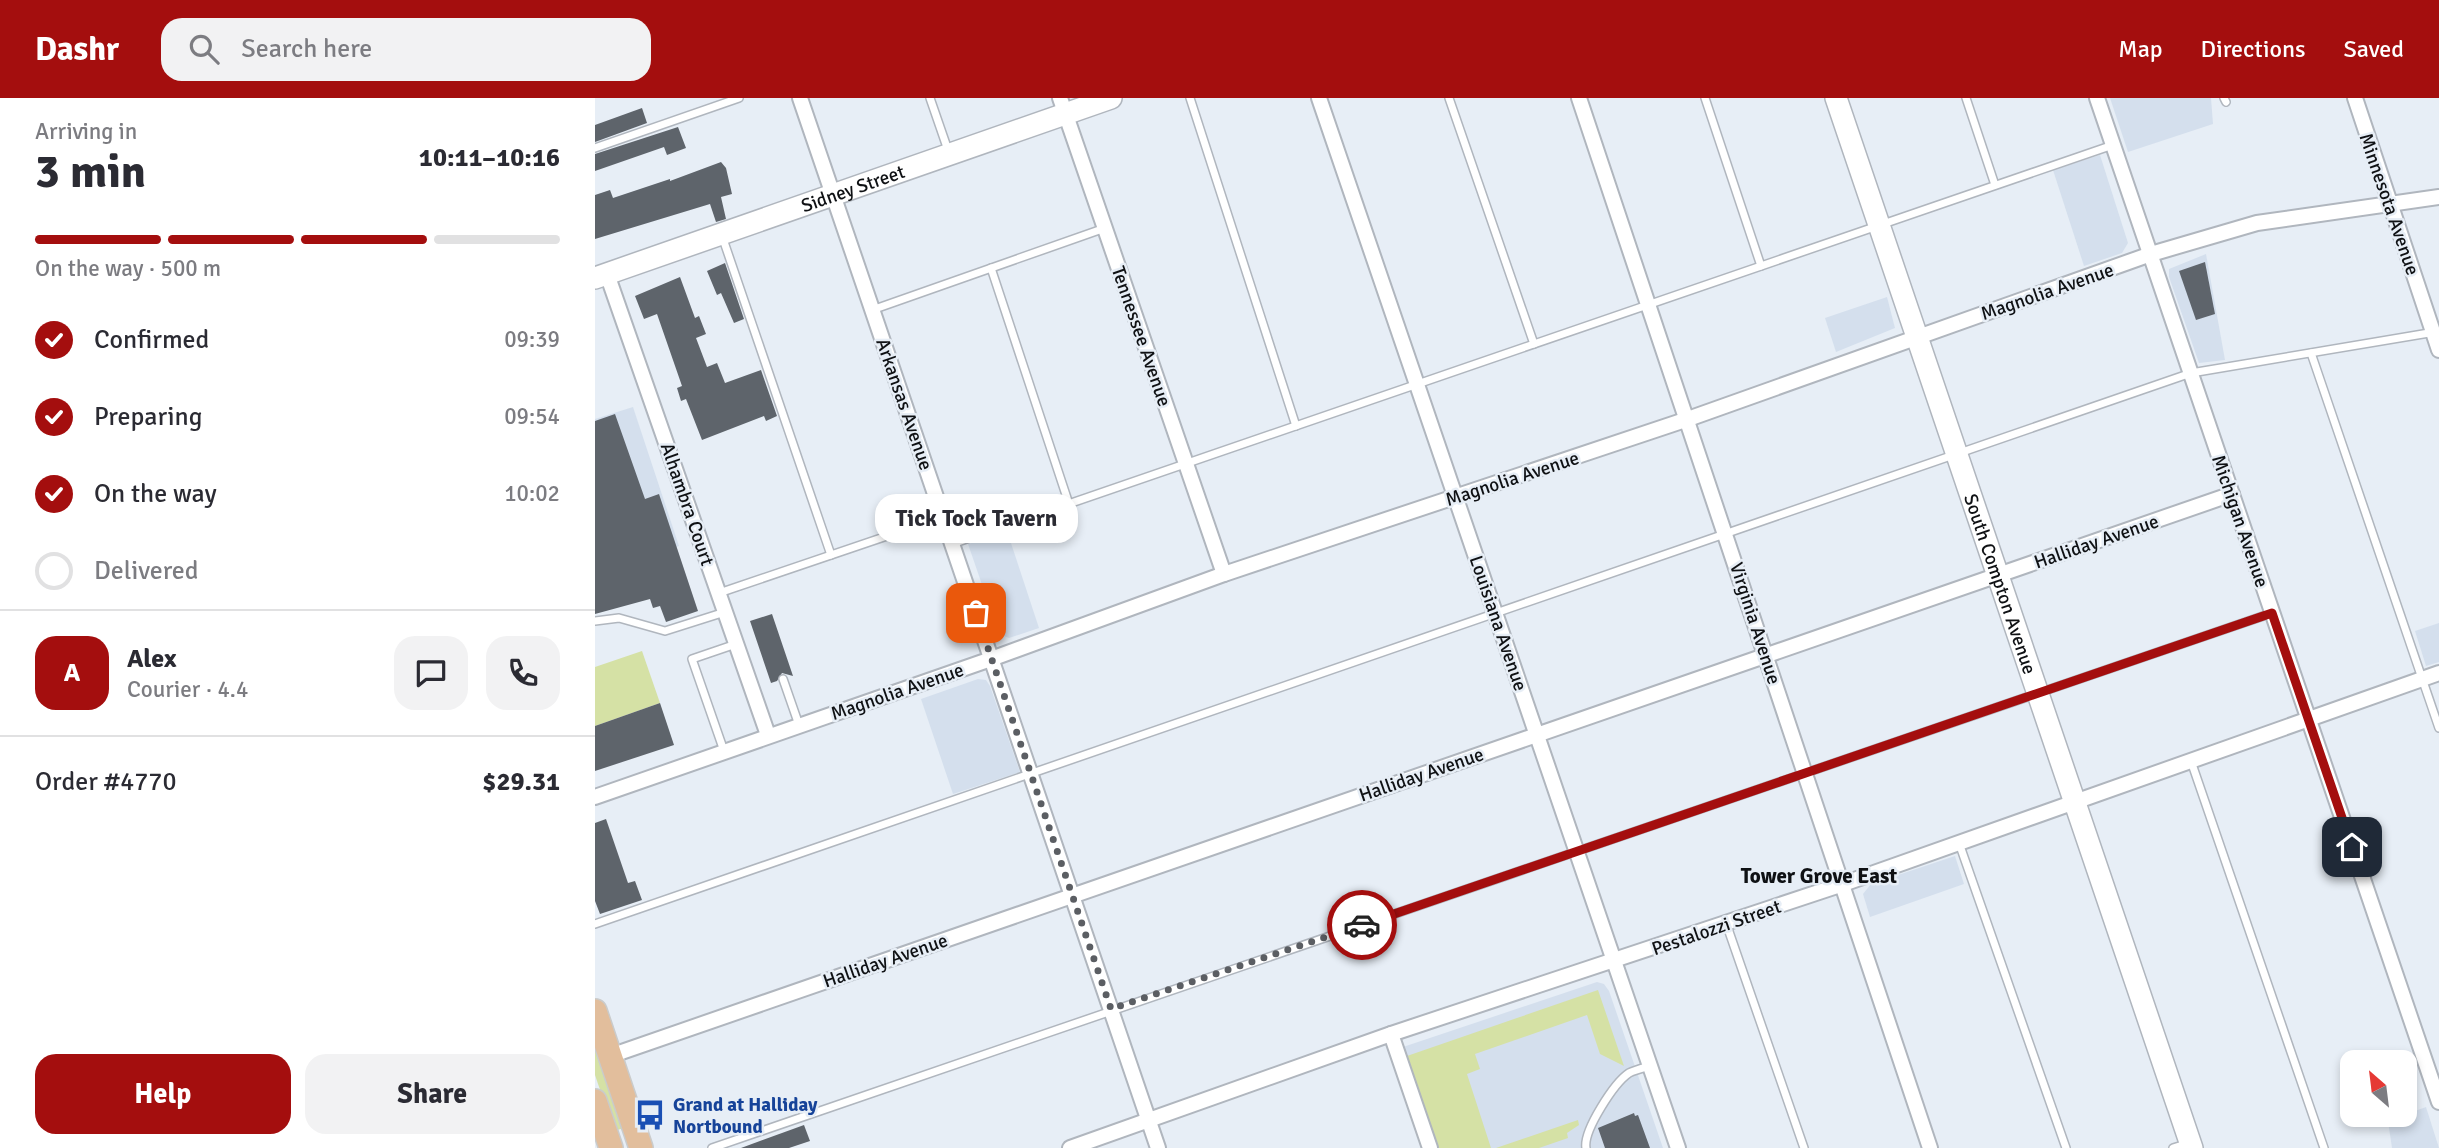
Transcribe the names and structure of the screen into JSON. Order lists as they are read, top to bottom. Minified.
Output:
{"streets":{"main road":["Sidney Street","South Compton Avenue"],"street":["Minnesota Avenue","Magnolia Avenue","Tennessee Avenue","Arkansas Avenue","Alhambra Court","Michigan Avenue","Halliday Avenue","Louisiana Avenue","Virginia Avenue","Pestalozzi Street"]},"crossings":[["Sidney Street","Tennessee Avenue"],["Sidney Street","Arkansas Avenue"],["Sidney Street","Alhambra Court"],["Minnesota Avenue","Magnolia Avenue"],["Magnolia Avenue","Tennessee Avenue"],["Magnolia Avenue","Arkansas Avenue"],["Magnolia Avenue","Alhambra Court"],["Magnolia Avenue","Michigan Avenue"],["Magnolia Avenue","South Compton Avenue"],["Magnolia Avenue","Louisiana Avenue"],["Magnolia Avenue","Virginia Avenue"],["Arkansas Avenue","Halliday Avenue"],["Arkansas Avenue","Pestalozzi Street"],["Michigan Avenue","Halliday Avenue"],["Michigan Avenue","Pestalozzi Street"],["Halliday Avenue","South Compton Avenue"],["Halliday Avenue","Louisiana Avenue"],["Halliday Avenue","Virginia Avenue"],["South Compton Avenue","Pestalozzi Street"],["Louisiana Avenue","Pestalozzi Street"],["Virginia Avenue","Pestalozzi Street"]],"districts":["Tower Grove East"],"places":{"other":["Tick Tock Tavern"],"bus stop":["Grand at Halliday Nortbound"]},"north":"top left","page":{"header":"Dashr","search":"Search here","nav":["Map","Directions","Saved"],"heading":["3 min","Arriving in","10:11–10:16"],"panel":["Alex","Courier · 4.4","Order #4770","$29.31"],"bar":"On the way · 500 m","list":[["Confirmed","09:39"],["Preparing","09:54"],["On the way","10:02"],"Delivered"],"bubble":"Tick Tock Tavern","round":"A","buttons":["Help","Share"]}}
